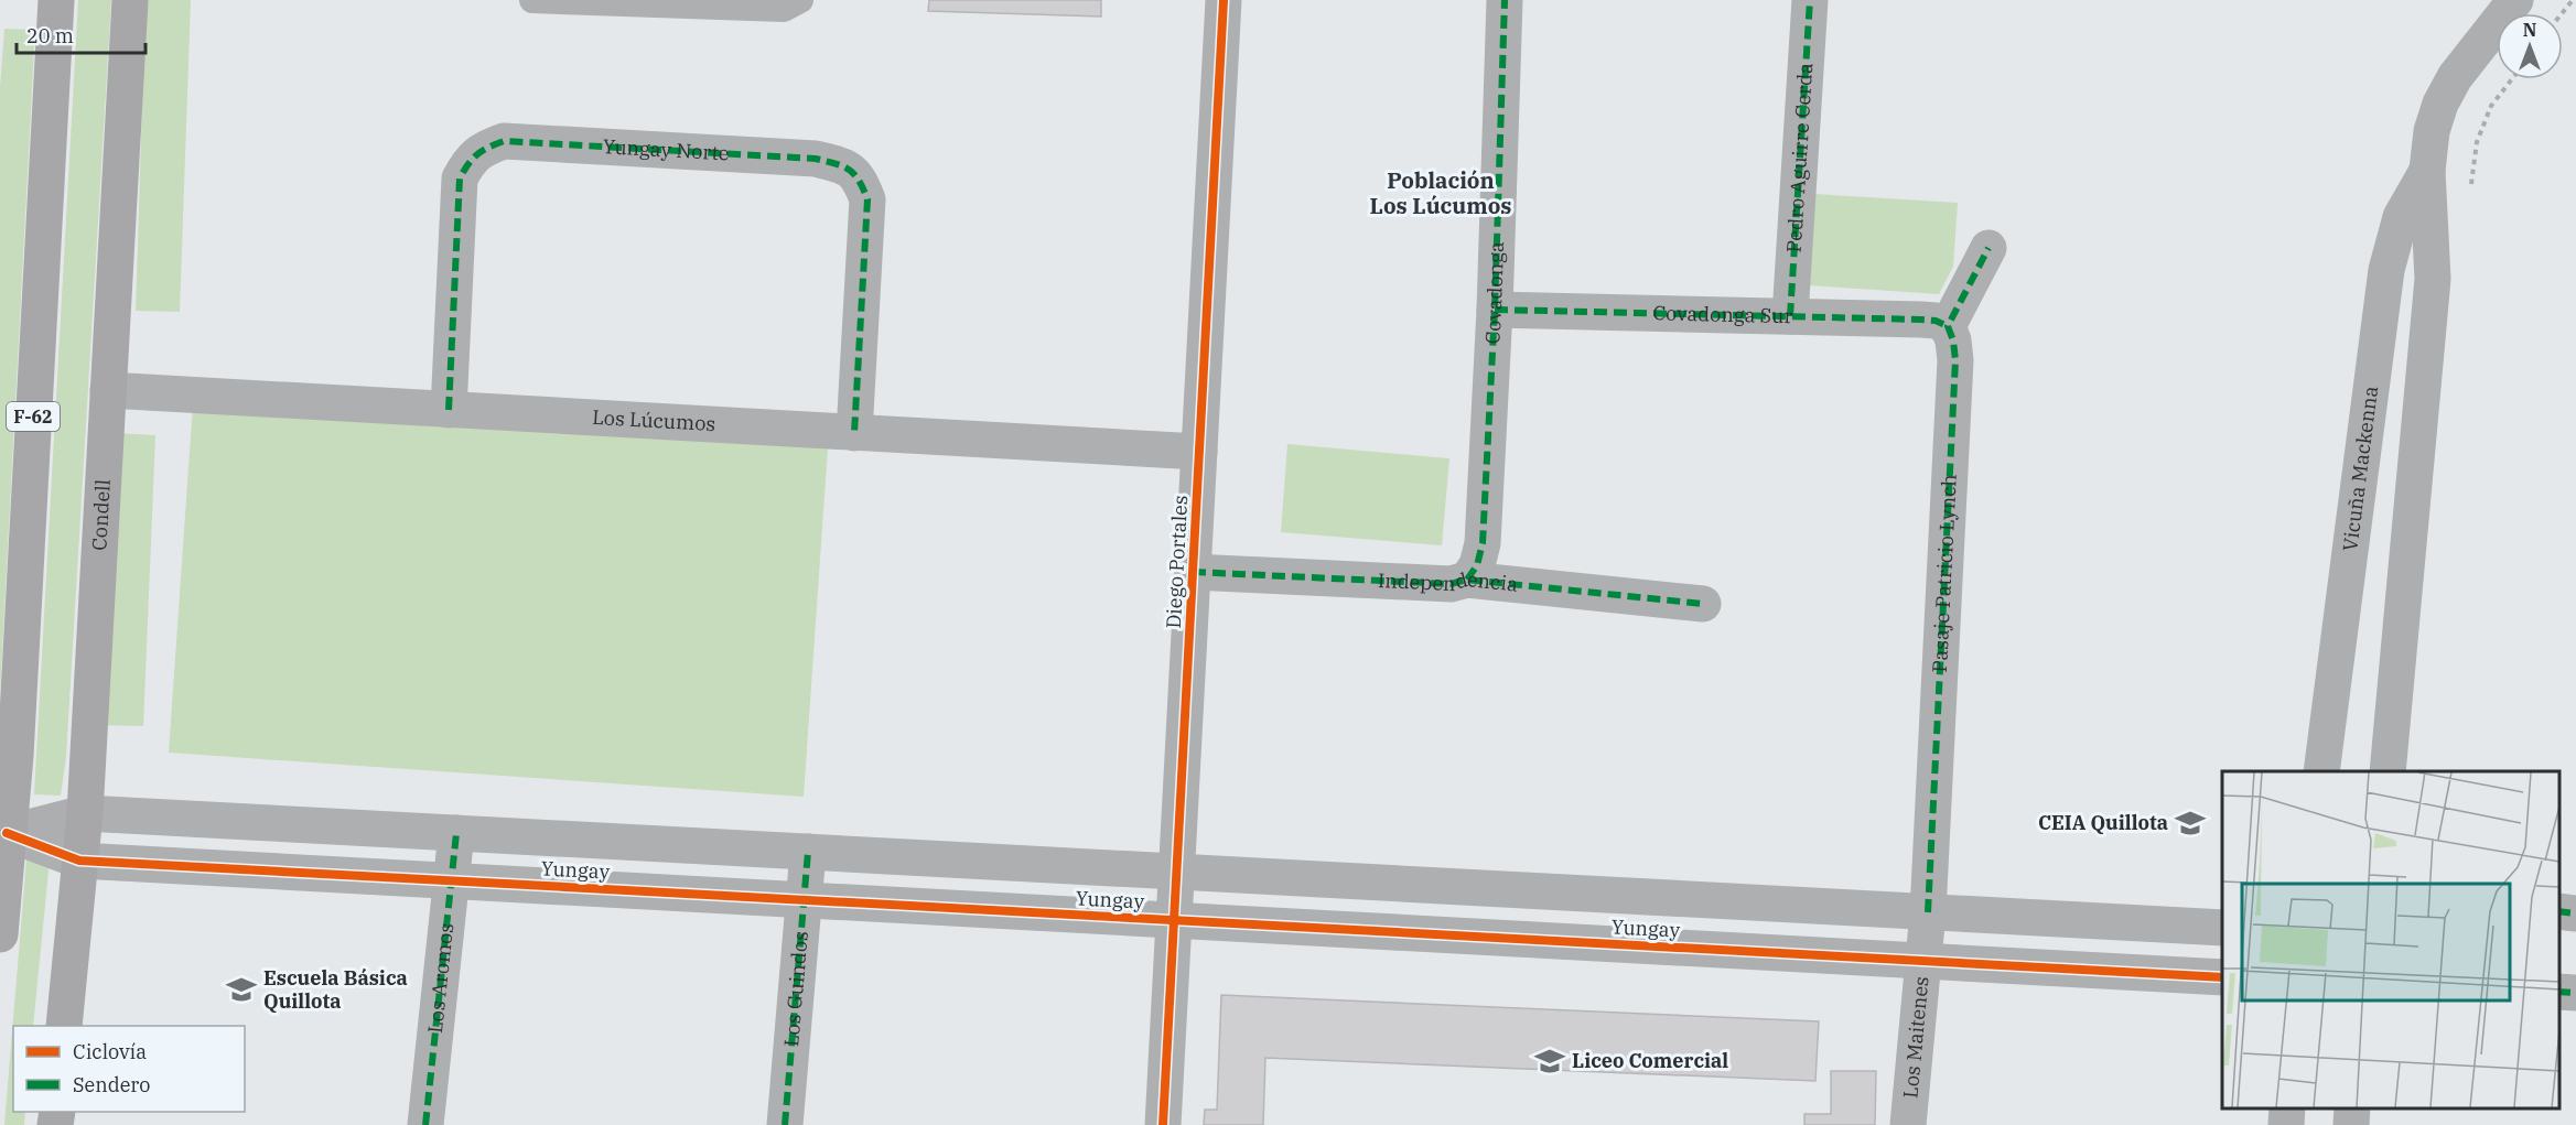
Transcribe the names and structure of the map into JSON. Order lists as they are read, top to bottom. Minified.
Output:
{"streets":{"main road":["F-62","Vicuña Mackenna","Condell","Yungay"],"street":["Yungay Norte","Pedro Aguirre Cerda","Covadonga","Covadonga Sur","Los Lúcumos","Diego Portales","Pasaje Patricio Lynch","Independencia","Los Aromos","Los Guindos","Los Maitenes"]},"crossings":[["Yungay Norte","Los Lúcumos"],["Pedro Aguirre Cerda","Covadonga Sur"],["Covadonga","Covadonga Sur"],["Covadonga","Independencia"],["Covadonga Sur","Pasaje Patricio Lynch"],["F-62","Yungay"],["Los Lúcumos","Condell"],["Los Lúcumos","Diego Portales"],["Condell","Yungay"],["Diego Portales","Independencia"],["Diego Portales","Yungay"],["Pasaje Patricio Lynch","Yungay"],["Pasaje Patricio Lynch","Los Maitenes"],["Yungay","Los Aromos"],["Yungay","Los Guindos"],["Yungay","Los Maitenes"]],"districts":["Población Los Lúcumos"],"places":{"school or university":["CEIA Quillota","Escuela Básica Quillota","Liceo Comercial"]},"legend":["Ciclovía","Sendero"],"scale_bar":"20 m","north":"top"}
